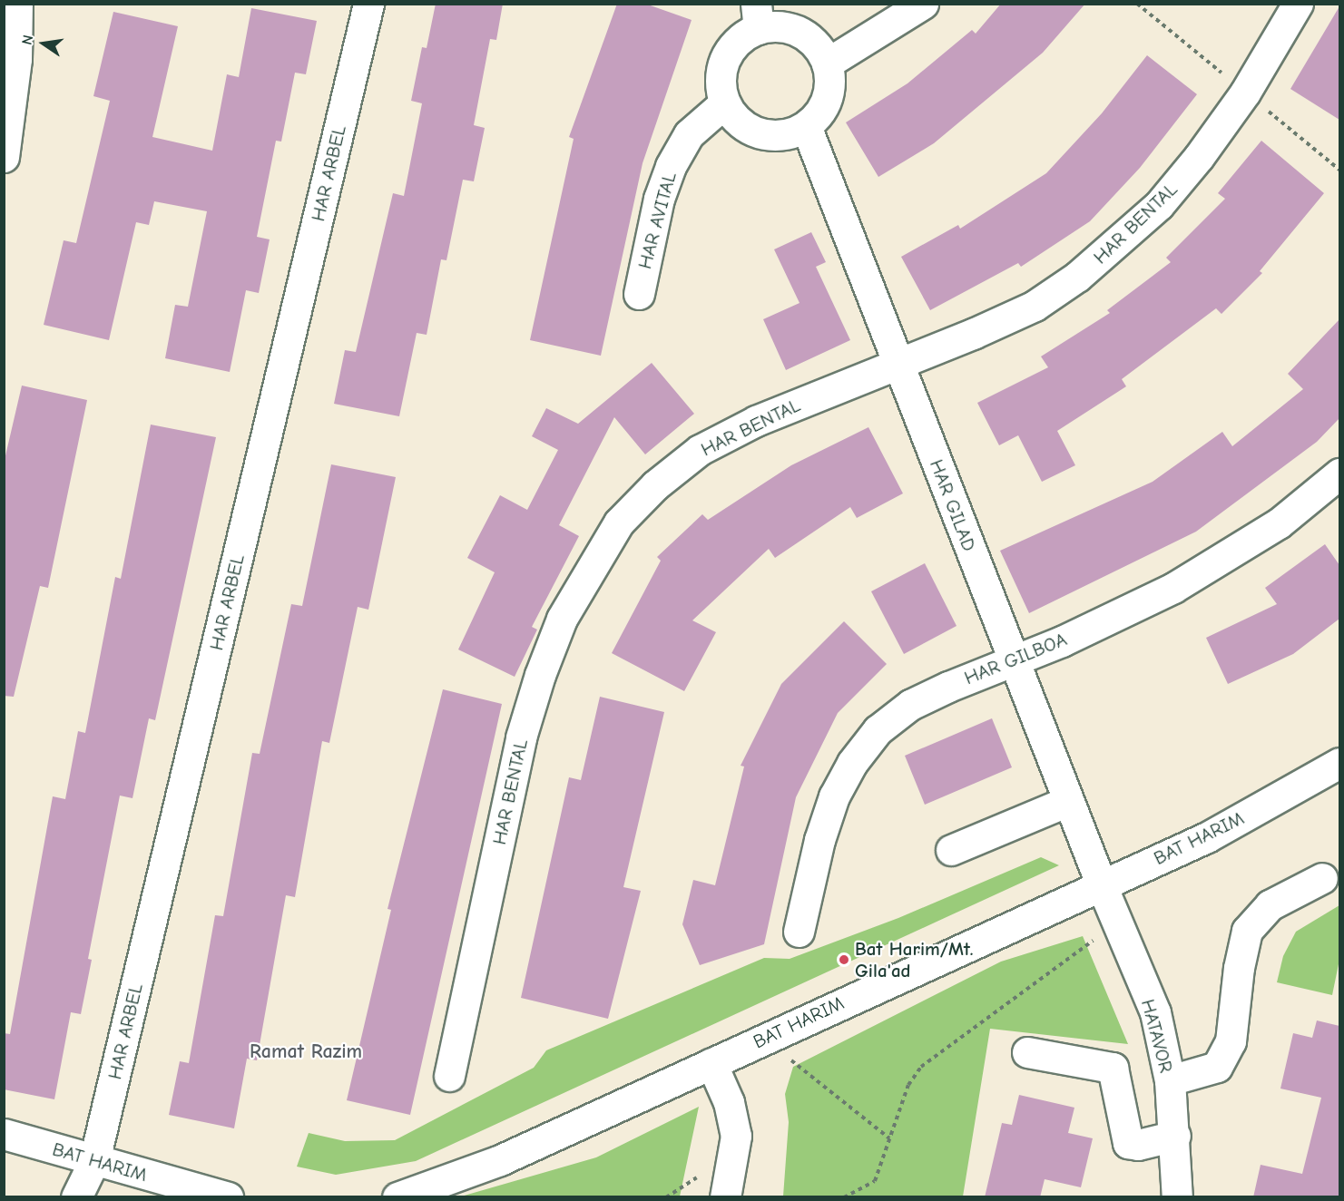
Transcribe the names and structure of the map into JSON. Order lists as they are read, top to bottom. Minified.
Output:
{"streets":{"street":["HAR ARBEL","HAR AVITAL","HAR BENTAL","HAR GILAD","HAR GILBOA","BAT HARIM","HATAVOR"]},"crossings":[["HAR ARBEL","BAT HARIM"],["HAR AVITAL","HAR GILAD"],["HAR BENTAL","HAR GILAD"],["HAR GILAD","HAR GILBOA"],["HAR GILAD","BAT HARIM"],["HAR GILAD","HATAVOR"],["BAT HARIM","HATAVOR"]],"districts":["Ramat Razim"],"places":["Bat Harim/Mt. Gila'ad"],"north":"left"}
